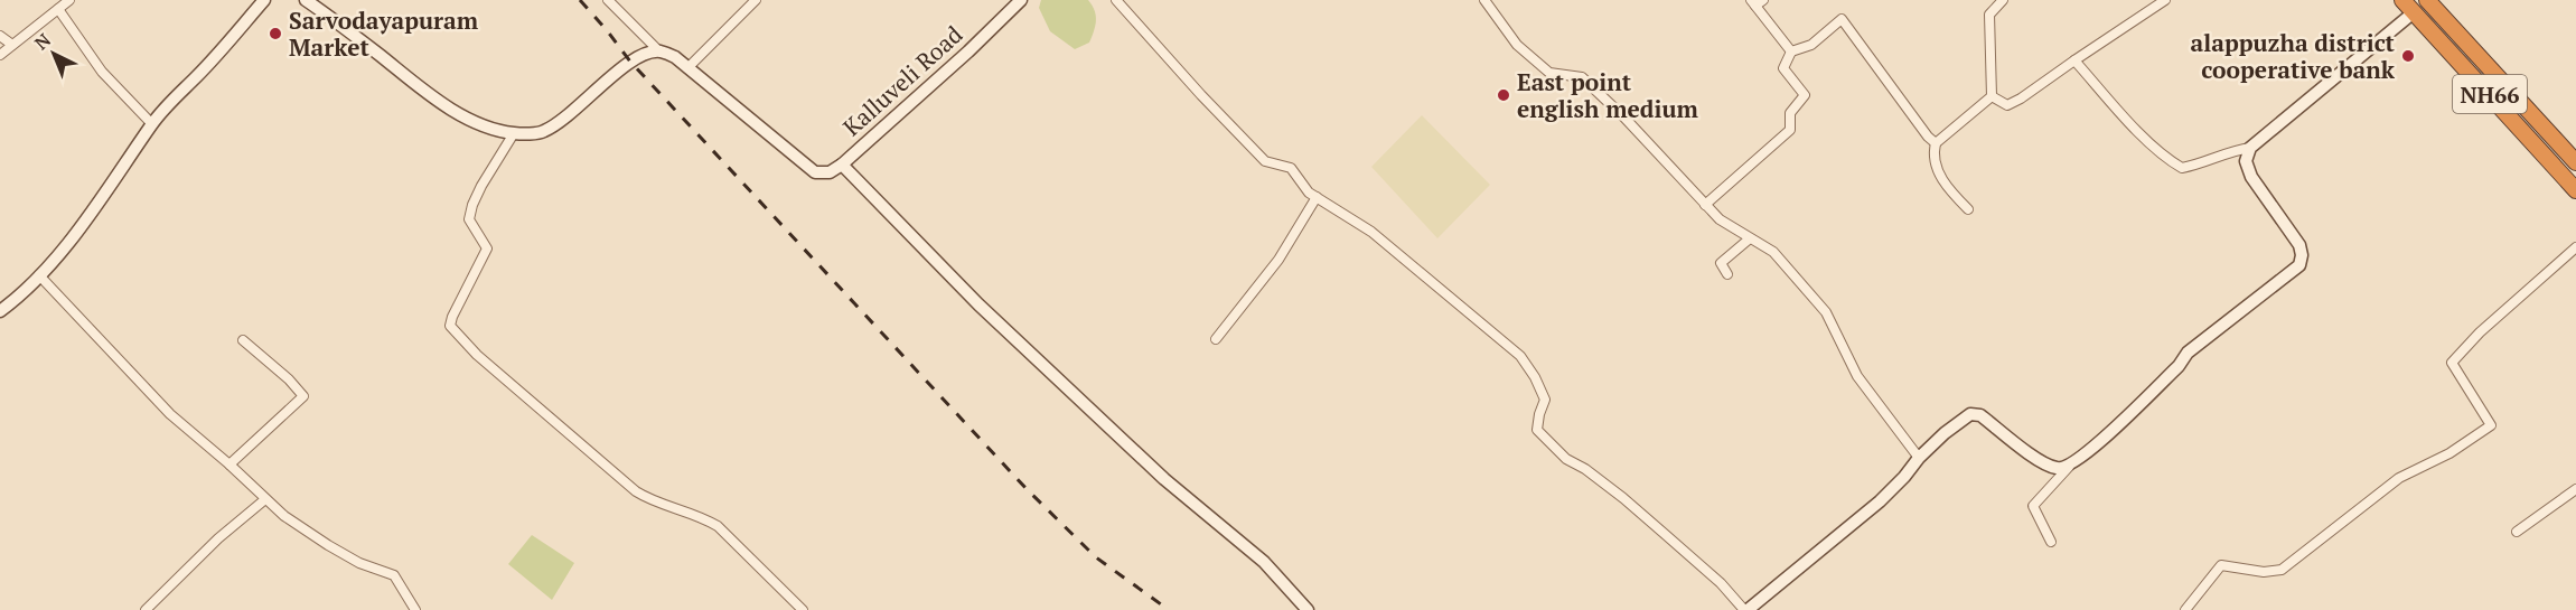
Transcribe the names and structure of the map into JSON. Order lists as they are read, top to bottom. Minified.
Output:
{"streets":{"highway":["NH66"],"street":["Kalluveli Road"]},"places":["Sarvodayapuram Market","alappuzha district cooperative bank","East point english medium"],"north":"top left"}
